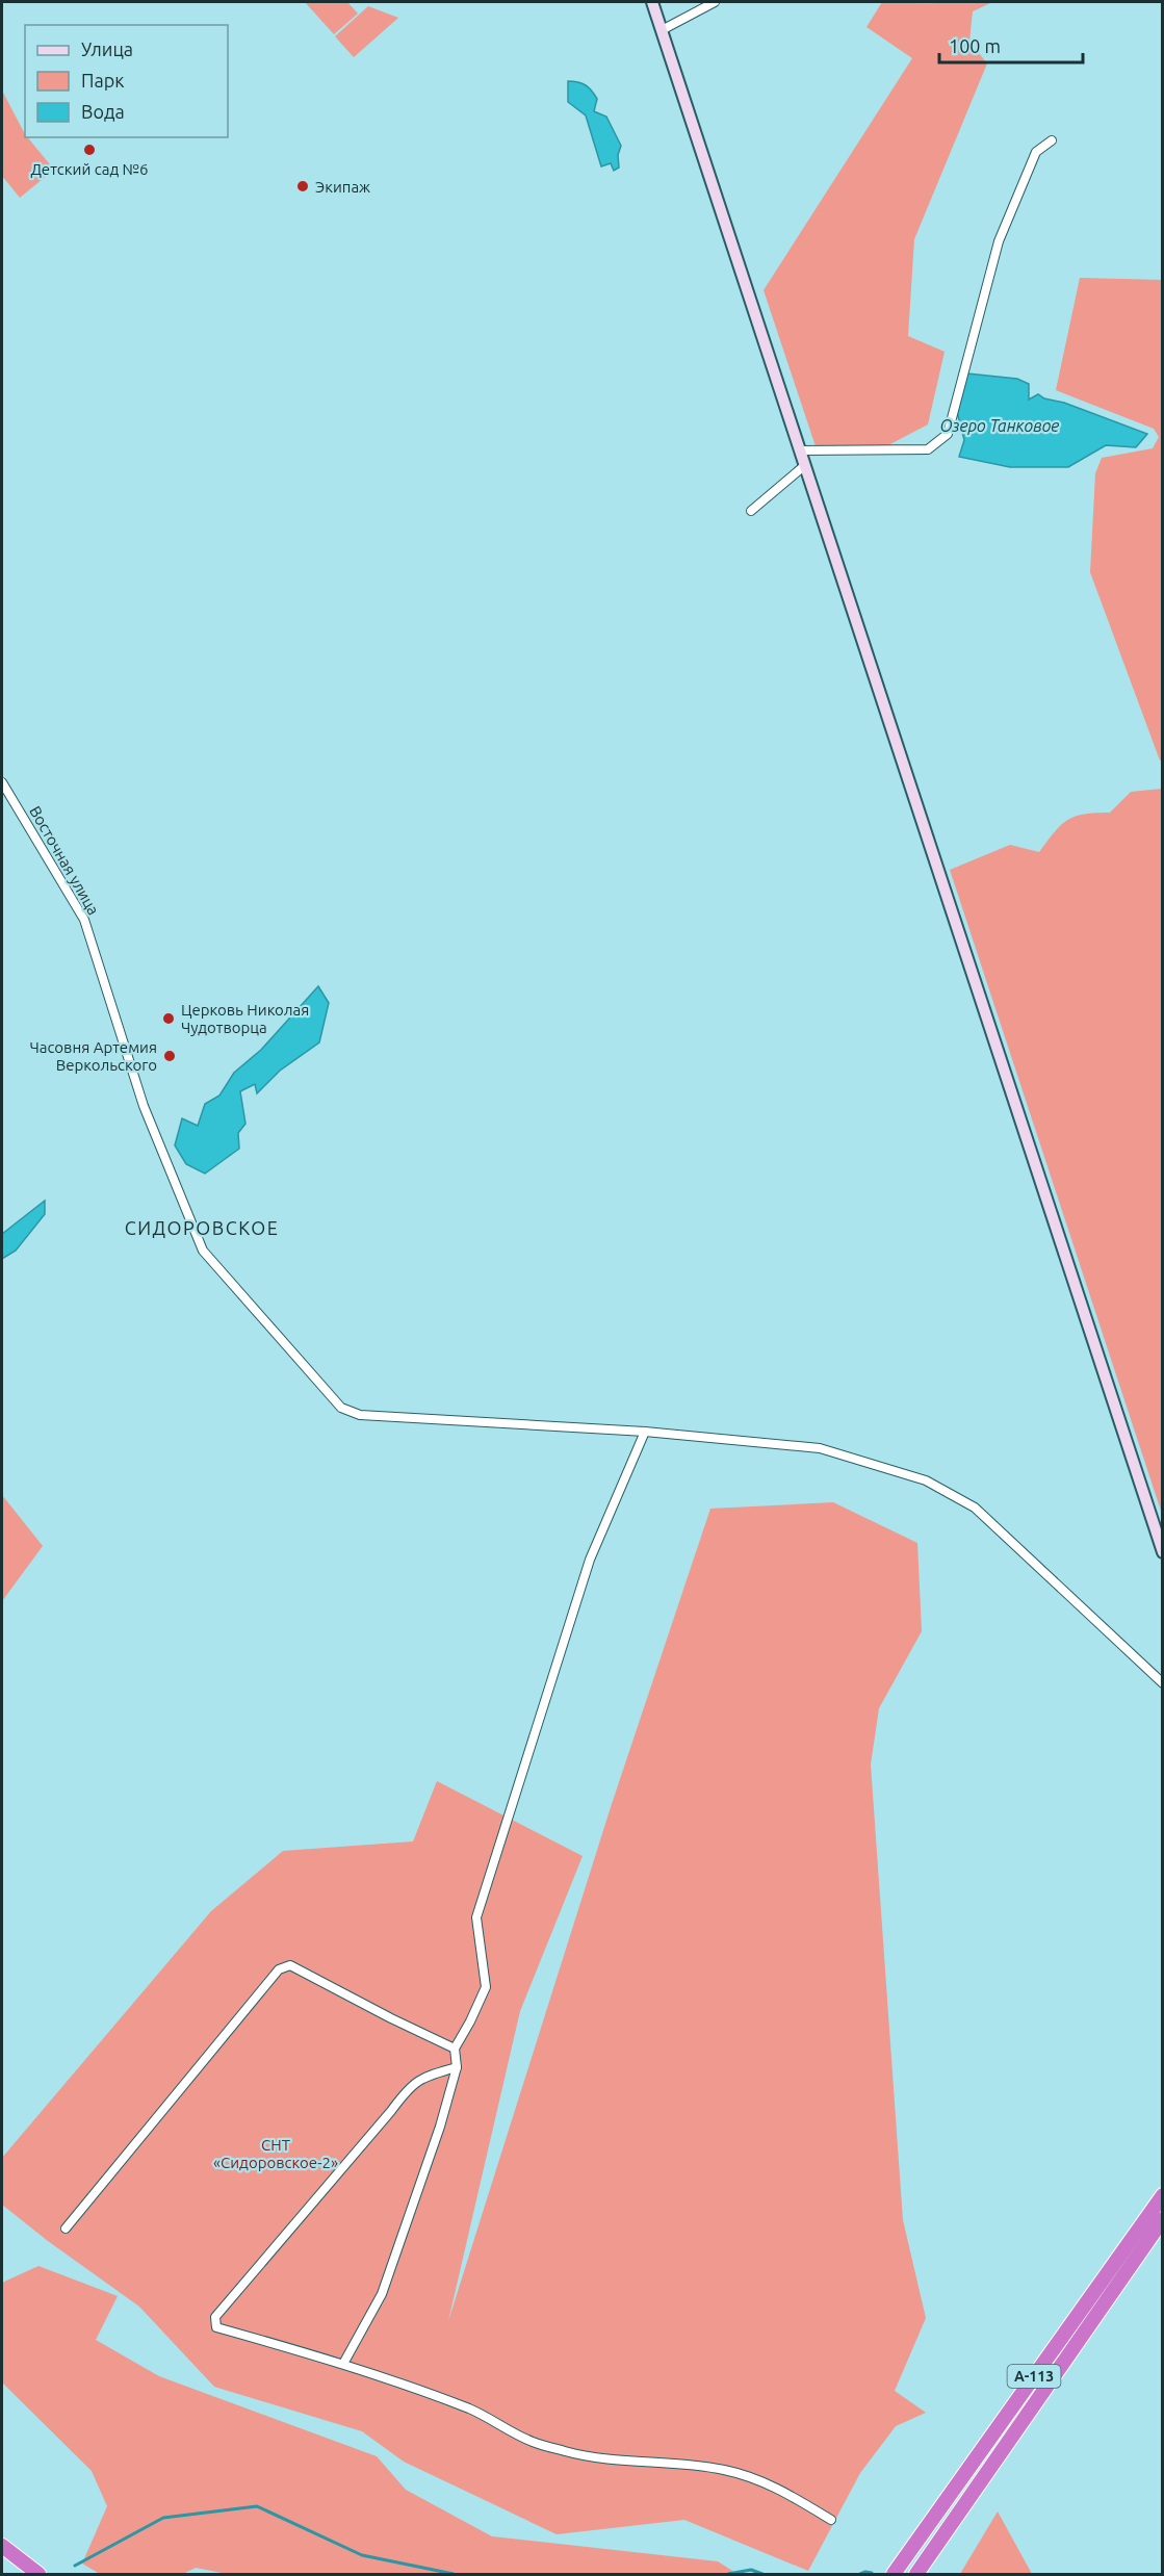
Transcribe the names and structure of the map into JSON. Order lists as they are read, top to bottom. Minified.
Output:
{"streets":{"highway":["А-113"],"street":["Восточная улица"]},"districts":["СИДОРОВСКОЕ"],"water":["Озеро Танковое"],"parks":["СНТ «Сидоровское-2»"],"places":["Детский сад №6","Экипаж","Церковь Николая Чудотворца","Часовня Артемия Веркольского"],"legend":["Улица","Парк","Вода"],"scale_bar":"100 m"}
